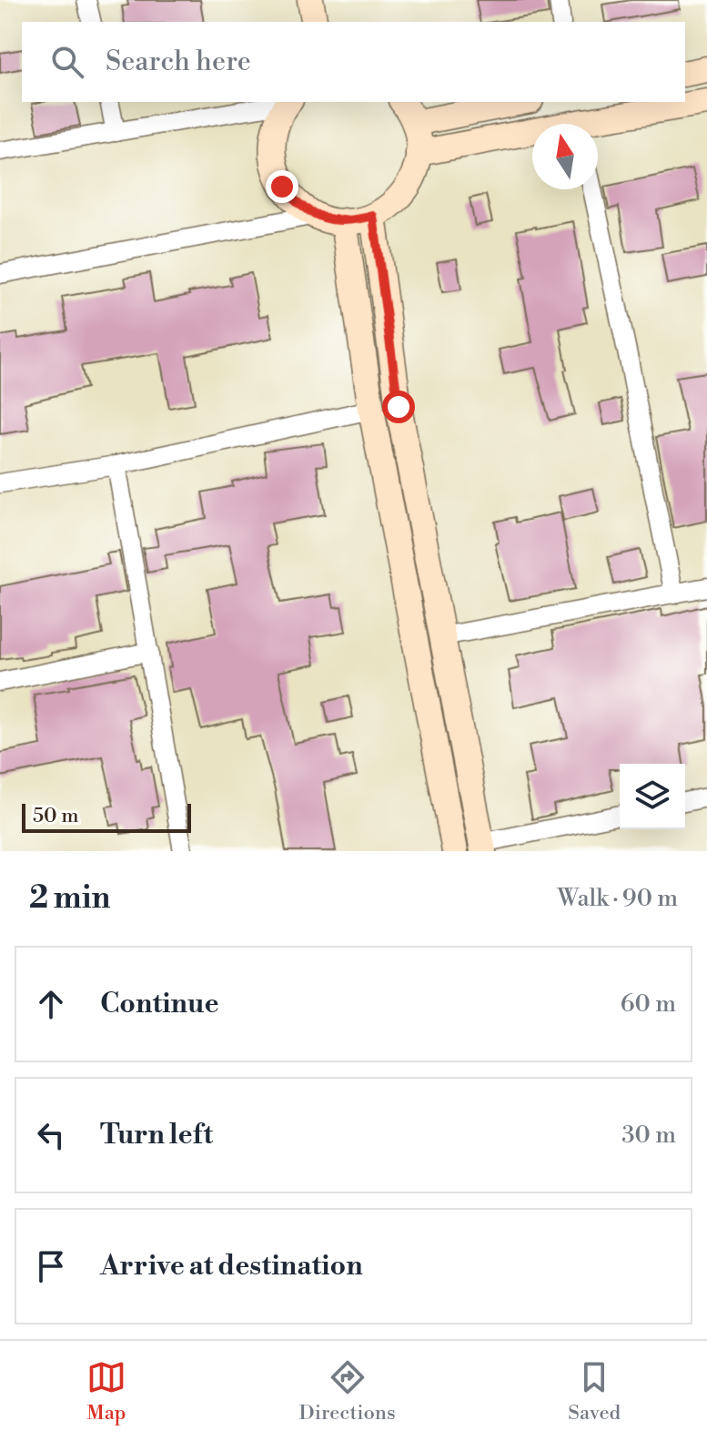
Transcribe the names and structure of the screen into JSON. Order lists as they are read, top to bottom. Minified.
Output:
{"scale_bar":"50 m","north":"top","page":{"search":"Search here","scale":"50 m","heading":["2 min","Walk · 90 m"],"list":[["Continue","60 m"],["Turn left","30 m"],"Arrive at destination"],"nav":["Map","Directions","Saved"]}}
